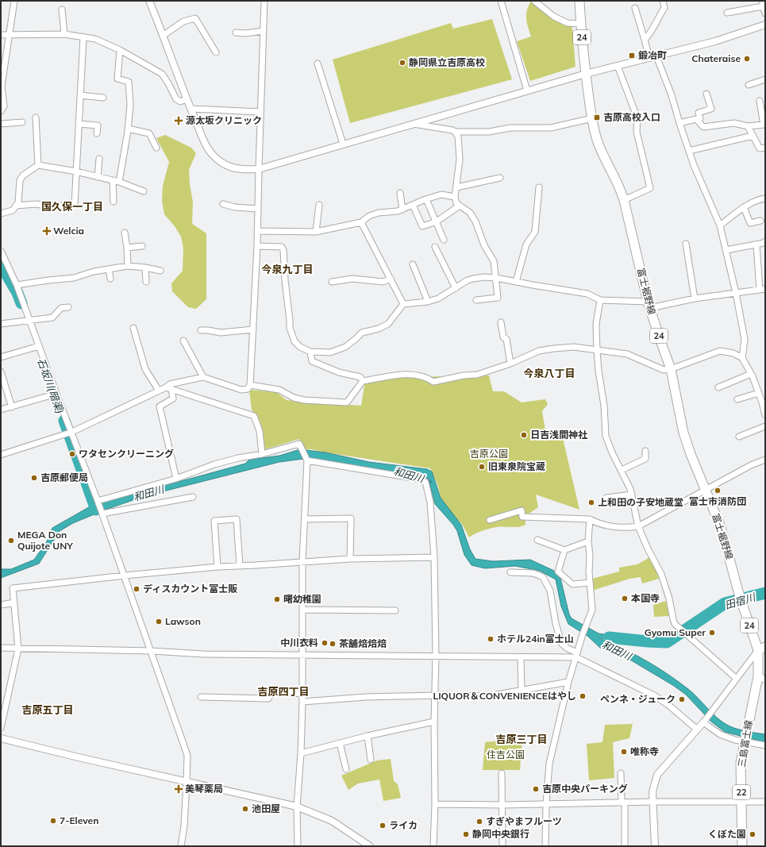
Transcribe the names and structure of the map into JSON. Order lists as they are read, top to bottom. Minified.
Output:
{"streets":{"main road":["24","富士裾野線","三島富士線","22"]},"crossings":[["富士裾野線","三島富士線"]],"districts":["国久保一丁目","今泉九丁目","今泉八丁目","吉原四丁目","吉原五丁目","吉原三丁目"],"water":["石坂川(暗渠)","和田川","田宿川"],"parks":["吉原公園","住吉公園"],"places":{"transit":["鍛冶町","吉原高校入口"],"other":["Chateraise","静岡県立吉原高校","日吉浅間神社","ワタセンクリーニング","旧東泉院宝蔵","吉原郵便局","富士市消防団","上和田の子安地蔵堂","MEGA Don Quijote UNY","ディスカウント富士販","本国寺","曙幼稚園","Lawson","Gyomu Super","ホテル24in富士山","中川衣料","茶舗焙焙焙","LIQUOR＆CONVENIENCEはやし","ペンネ・ジューク","唯称寺","吉原中央パーキング","池田屋","7-Eleven","すぎやまフルーツ","ライカ","静岡中央銀行","くぼた園"],"health":["源太坂クリニック","Welcia","美琴薬局"]}}
